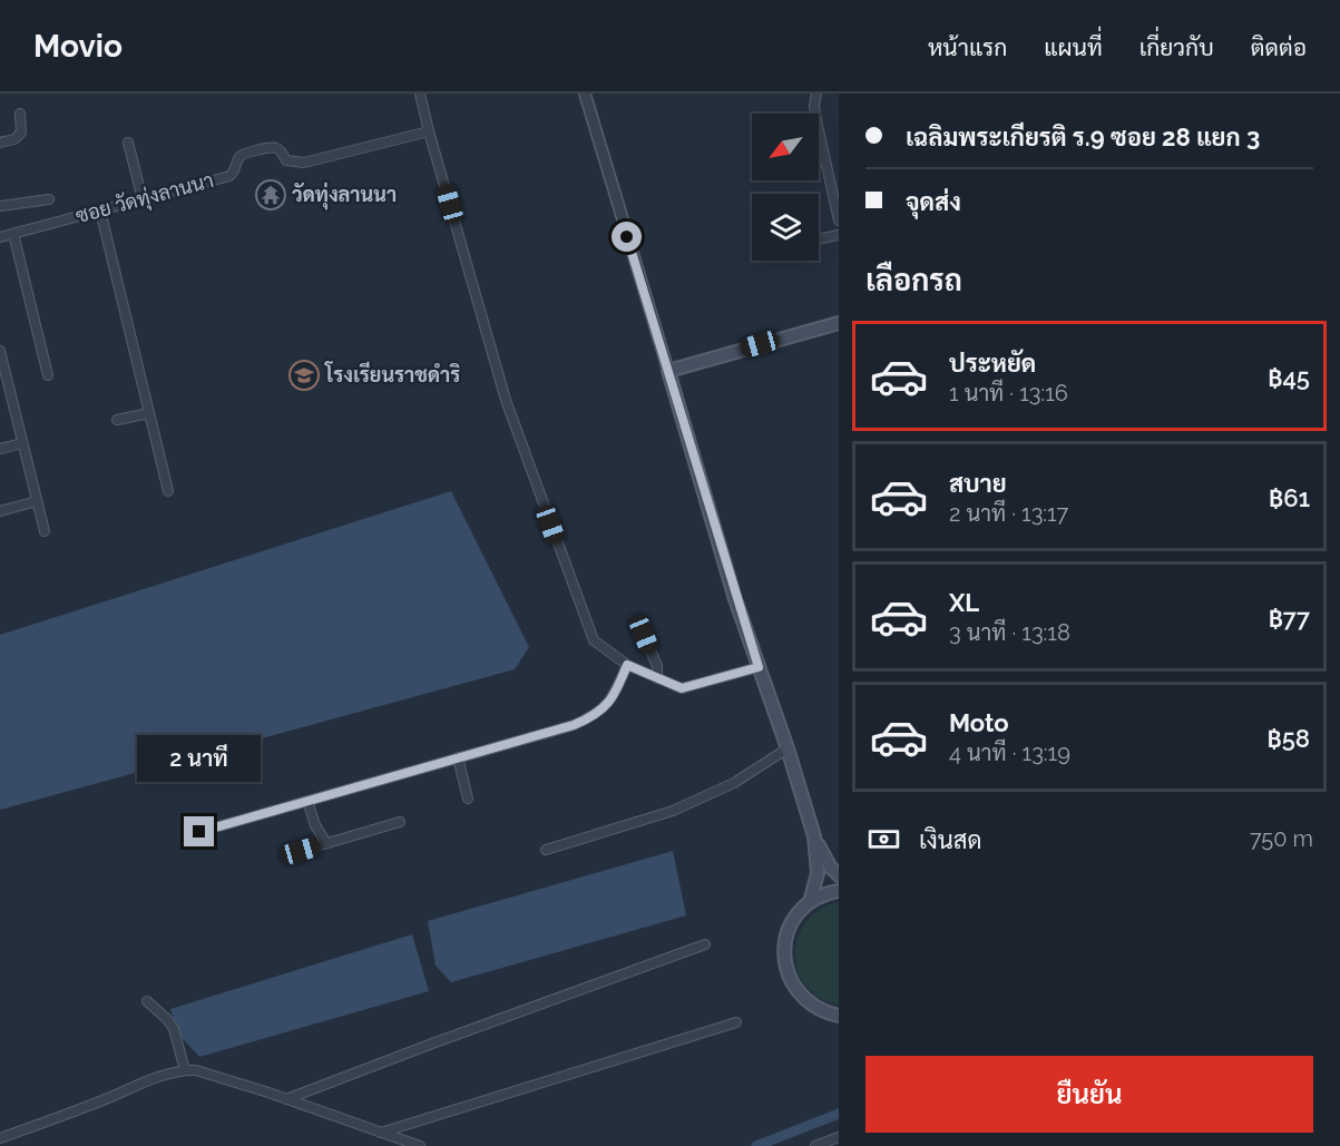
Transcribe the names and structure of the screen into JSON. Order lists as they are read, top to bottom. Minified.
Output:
{"streets":{"street":["ซอย วัดทุ่งลานนา"]},"places":{"temple":["วัดทุ่งลานนา"],"school or university":["โรงเรียนราชดำริ"]},"north":"bottom left","page":{"header":"Movio","nav":["หน้าแรก","แผนที่","เกี่ยวกับ","ติดต่อ"],"banner":["เฉลิมพระเกียรติ ร.9 ซอย 28 แยก 3","จุดส่ง"],"heading":"เลือกรถ","list":[{"name":"ประหยัด","note":"1 นาที · 13:16","value":"฿45"},{"name":"สบาย","note":"2 นาที · 13:17","value":"฿61"},{"name":"XL","note":"3 นาที · 13:18","value":"฿77"},{"name":"Moto","note":"4 นาที · 13:19","value":"฿58"}],"bubble":"2 นาที","pay":["เงินสด","750 m"],"buttons":"ยืนยัน"}}
